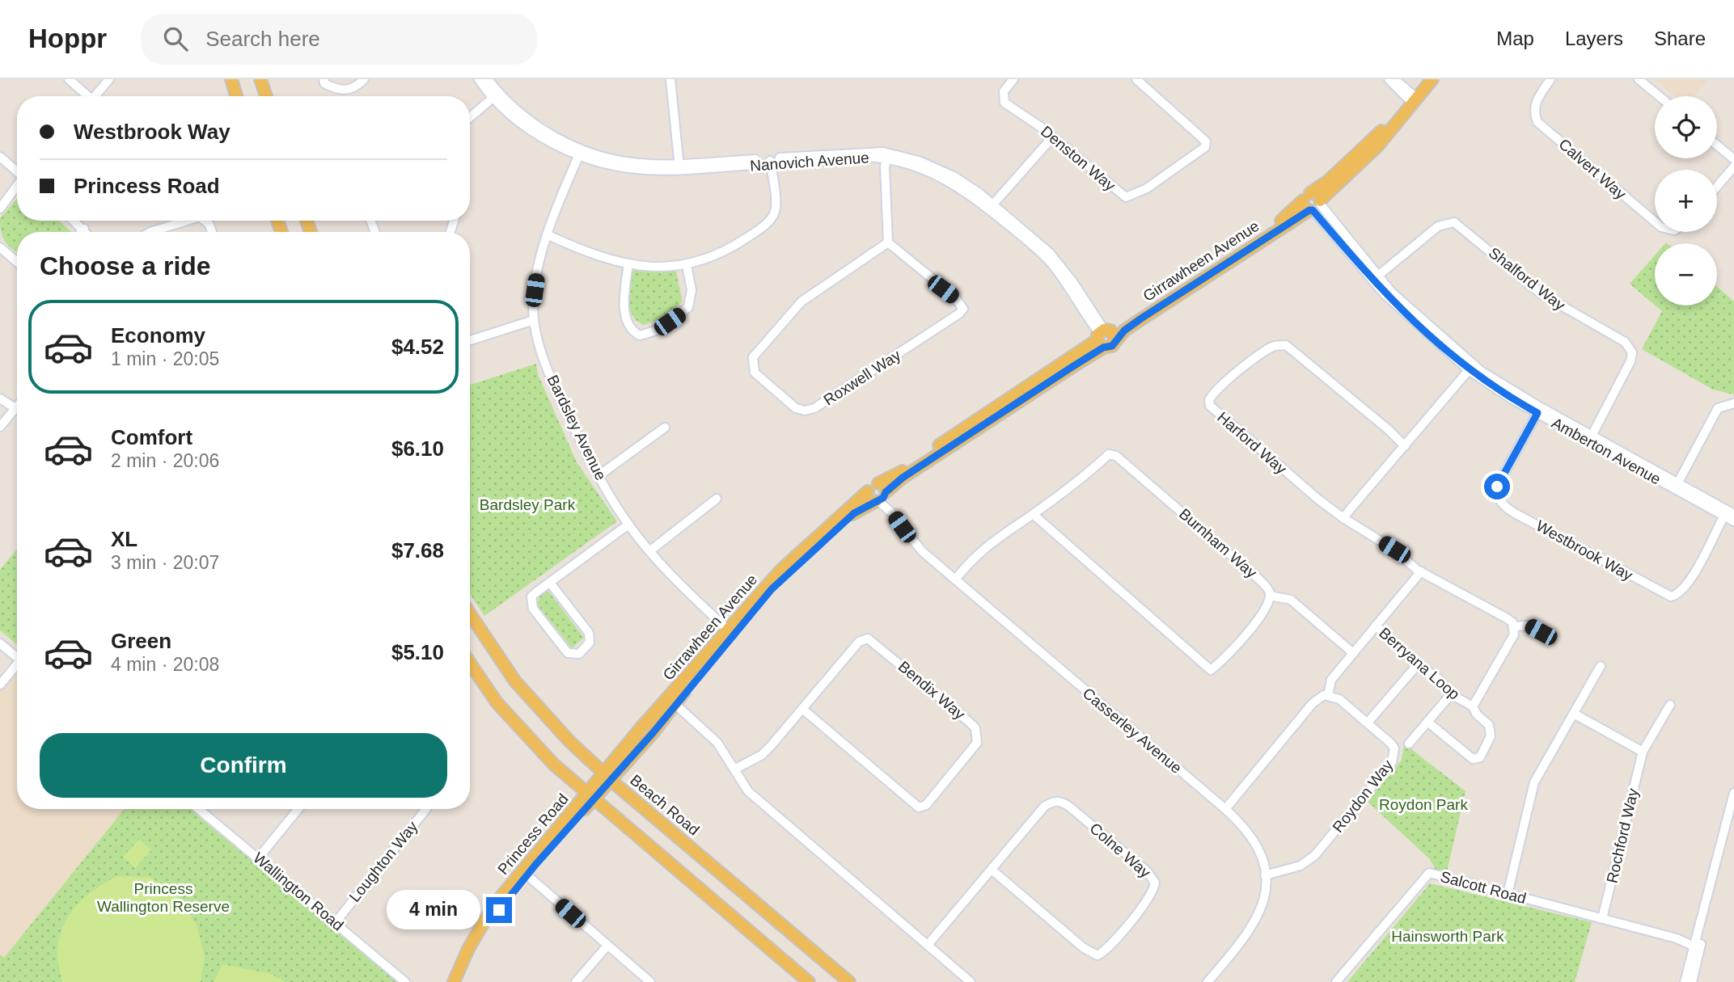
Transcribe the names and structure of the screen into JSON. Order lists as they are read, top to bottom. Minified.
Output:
{"streets":{"main road":["Girrawheen Avenue","Beach Road","Princess Road"],"street":["Denston Way","Nanovich Avenue","Calvert Way","Shalford Way","Roxwell Way","Bardsley Avenue","Harford Way","Amberton Avenue","Burnham Way","Westbrook Way","Berryana Loop","Bendix Way","Casserley Avenue","Roydon Way","Rochford Way","Colne Way","Loughton Way","Salcott Road","Wallington Road"]},"crossings":[["Nanovich Avenue","Girrawheen Avenue"],["Nanovich Avenue","Bardsley Avenue"],["Girrawheen Avenue","Bardsley Avenue"],["Girrawheen Avenue","Amberton Avenue"],["Girrawheen Avenue","Casserley Avenue"],["Girrawheen Avenue","Beach Road"],["Girrawheen Avenue","Princess Road"],["Shalford Way","Amberton Avenue"],["Amberton Avenue","Westbrook Way"],["Burnham Way","Casserley Avenue"],["Casserley Avenue","Roydon Way"],["Rochford Way","Salcott Road"],["Loughton Way","Wallington Road"]],"parks":["Bardsley Park","Roydon Park","Princess Wallington Reserve","Hainsworth Park"],"page":{"header":"Hoppr","search":"Search here","nav":["Map","Layers","Share"],"map_buttons":["+","−"],"banner":["Westbrook Way","Princess Road"],"heading":"Choose a ride","list":[{"name":"Economy","note":"1 min · 20:05","value":"$4.52"},{"name":"Comfort","note":"2 min · 20:06","value":"$6.10"},{"name":"XL","note":"3 min · 20:07","value":"$7.68"},{"name":"Green","note":"4 min · 20:08","value":"$5.10"}],"buttons":"Confirm","bubble":"4 min"}}
